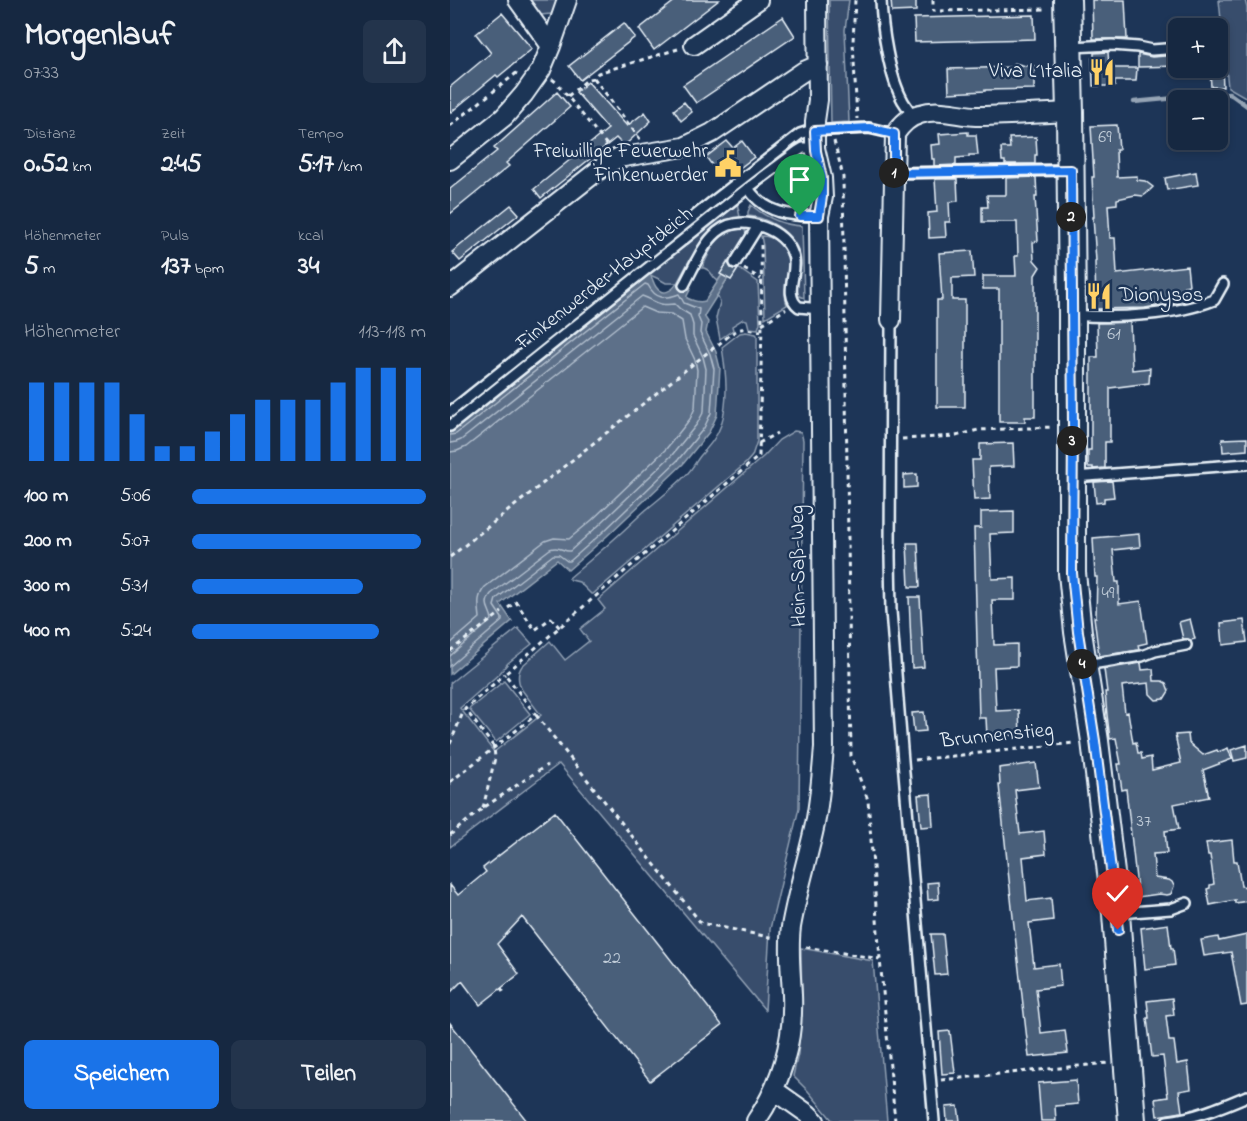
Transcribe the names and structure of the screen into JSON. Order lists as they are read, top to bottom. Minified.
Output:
{"streets":{"street":["Hein-Saß-Weg"],"lane":["Finkenwerder Hauptdeich"],"path":["Brunnenstieg"]},"crossings":[["Finkenwerder Hauptdeich","Hein-Saß-Weg"]],"places":{"restaurant":["Viva L´Italia","Dionysos"],"public building":["Freiwillige Feuerwehr Finkenwerder"]},"house_numbers":["69","61","49","37","22"],"page":{"heading":["Morgenlauf","07:33"],"map_buttons":["+","−"],"stats":[["Distanz","0.52 km"],["Zeit","2:45"],["Tempo","5:17 /km"],["Höhenmeter","5 m"],["Puls","137 bpm"],["kcal","34"]],"pins":["1","2","3","4"],"chart":["Höhenmeter","113–118 m"],"list":[{"name":"100 m","note":"5:06"},{"name":"200 m","note":"5:07"},{"name":"300 m","note":"5:31"},{"name":"400 m","note":"5:24"}],"buttons":["Speichern","Teilen"]}}
